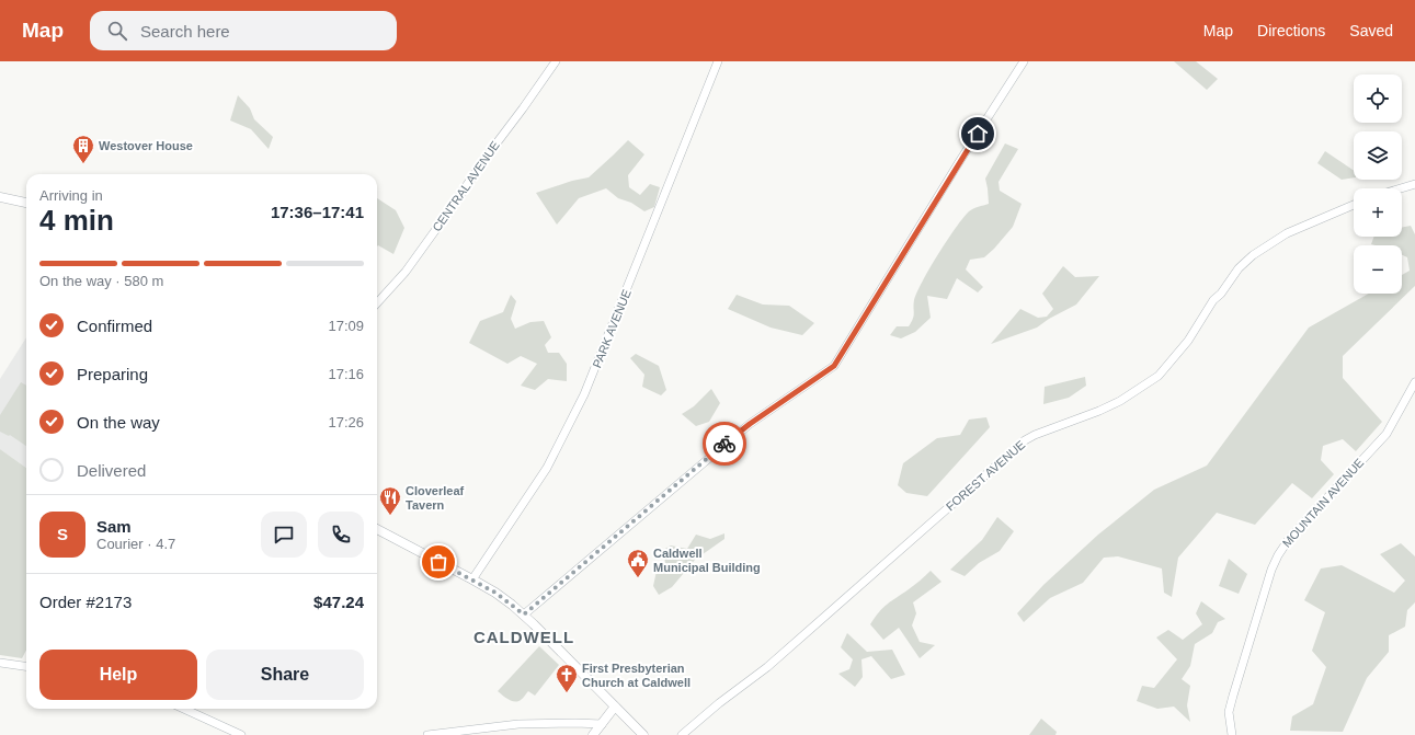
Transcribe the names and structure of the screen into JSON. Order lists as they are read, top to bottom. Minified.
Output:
{"streets":{"street":["CENTRAL AVENUE","PARK AVENUE","FOREST AVENUE","MOUNTAIN AVENUE"]},"districts":["CALDWELL"],"places":{"building":["Westover House"],"restaurant":["Cloverleaf Tavern"],"public building":["Caldwell Municipal Building"],"church":["First Presbyterian Church at Caldwell"]},"page":{"header":"Map","search":"Search here","nav":["Map","Directions","Saved"],"map_buttons":["+","−"],"heading":["4 min","Arriving in","17:36–17:41"],"panel":["Sam","Courier · 4.7","Order #2173","$47.24"],"bar":"On the way · 580 m","list":[["Confirmed","17:09"],["Preparing","17:16"],["On the way","17:26"],"Delivered"],"round":"S","buttons":["Help","Share"]}}
